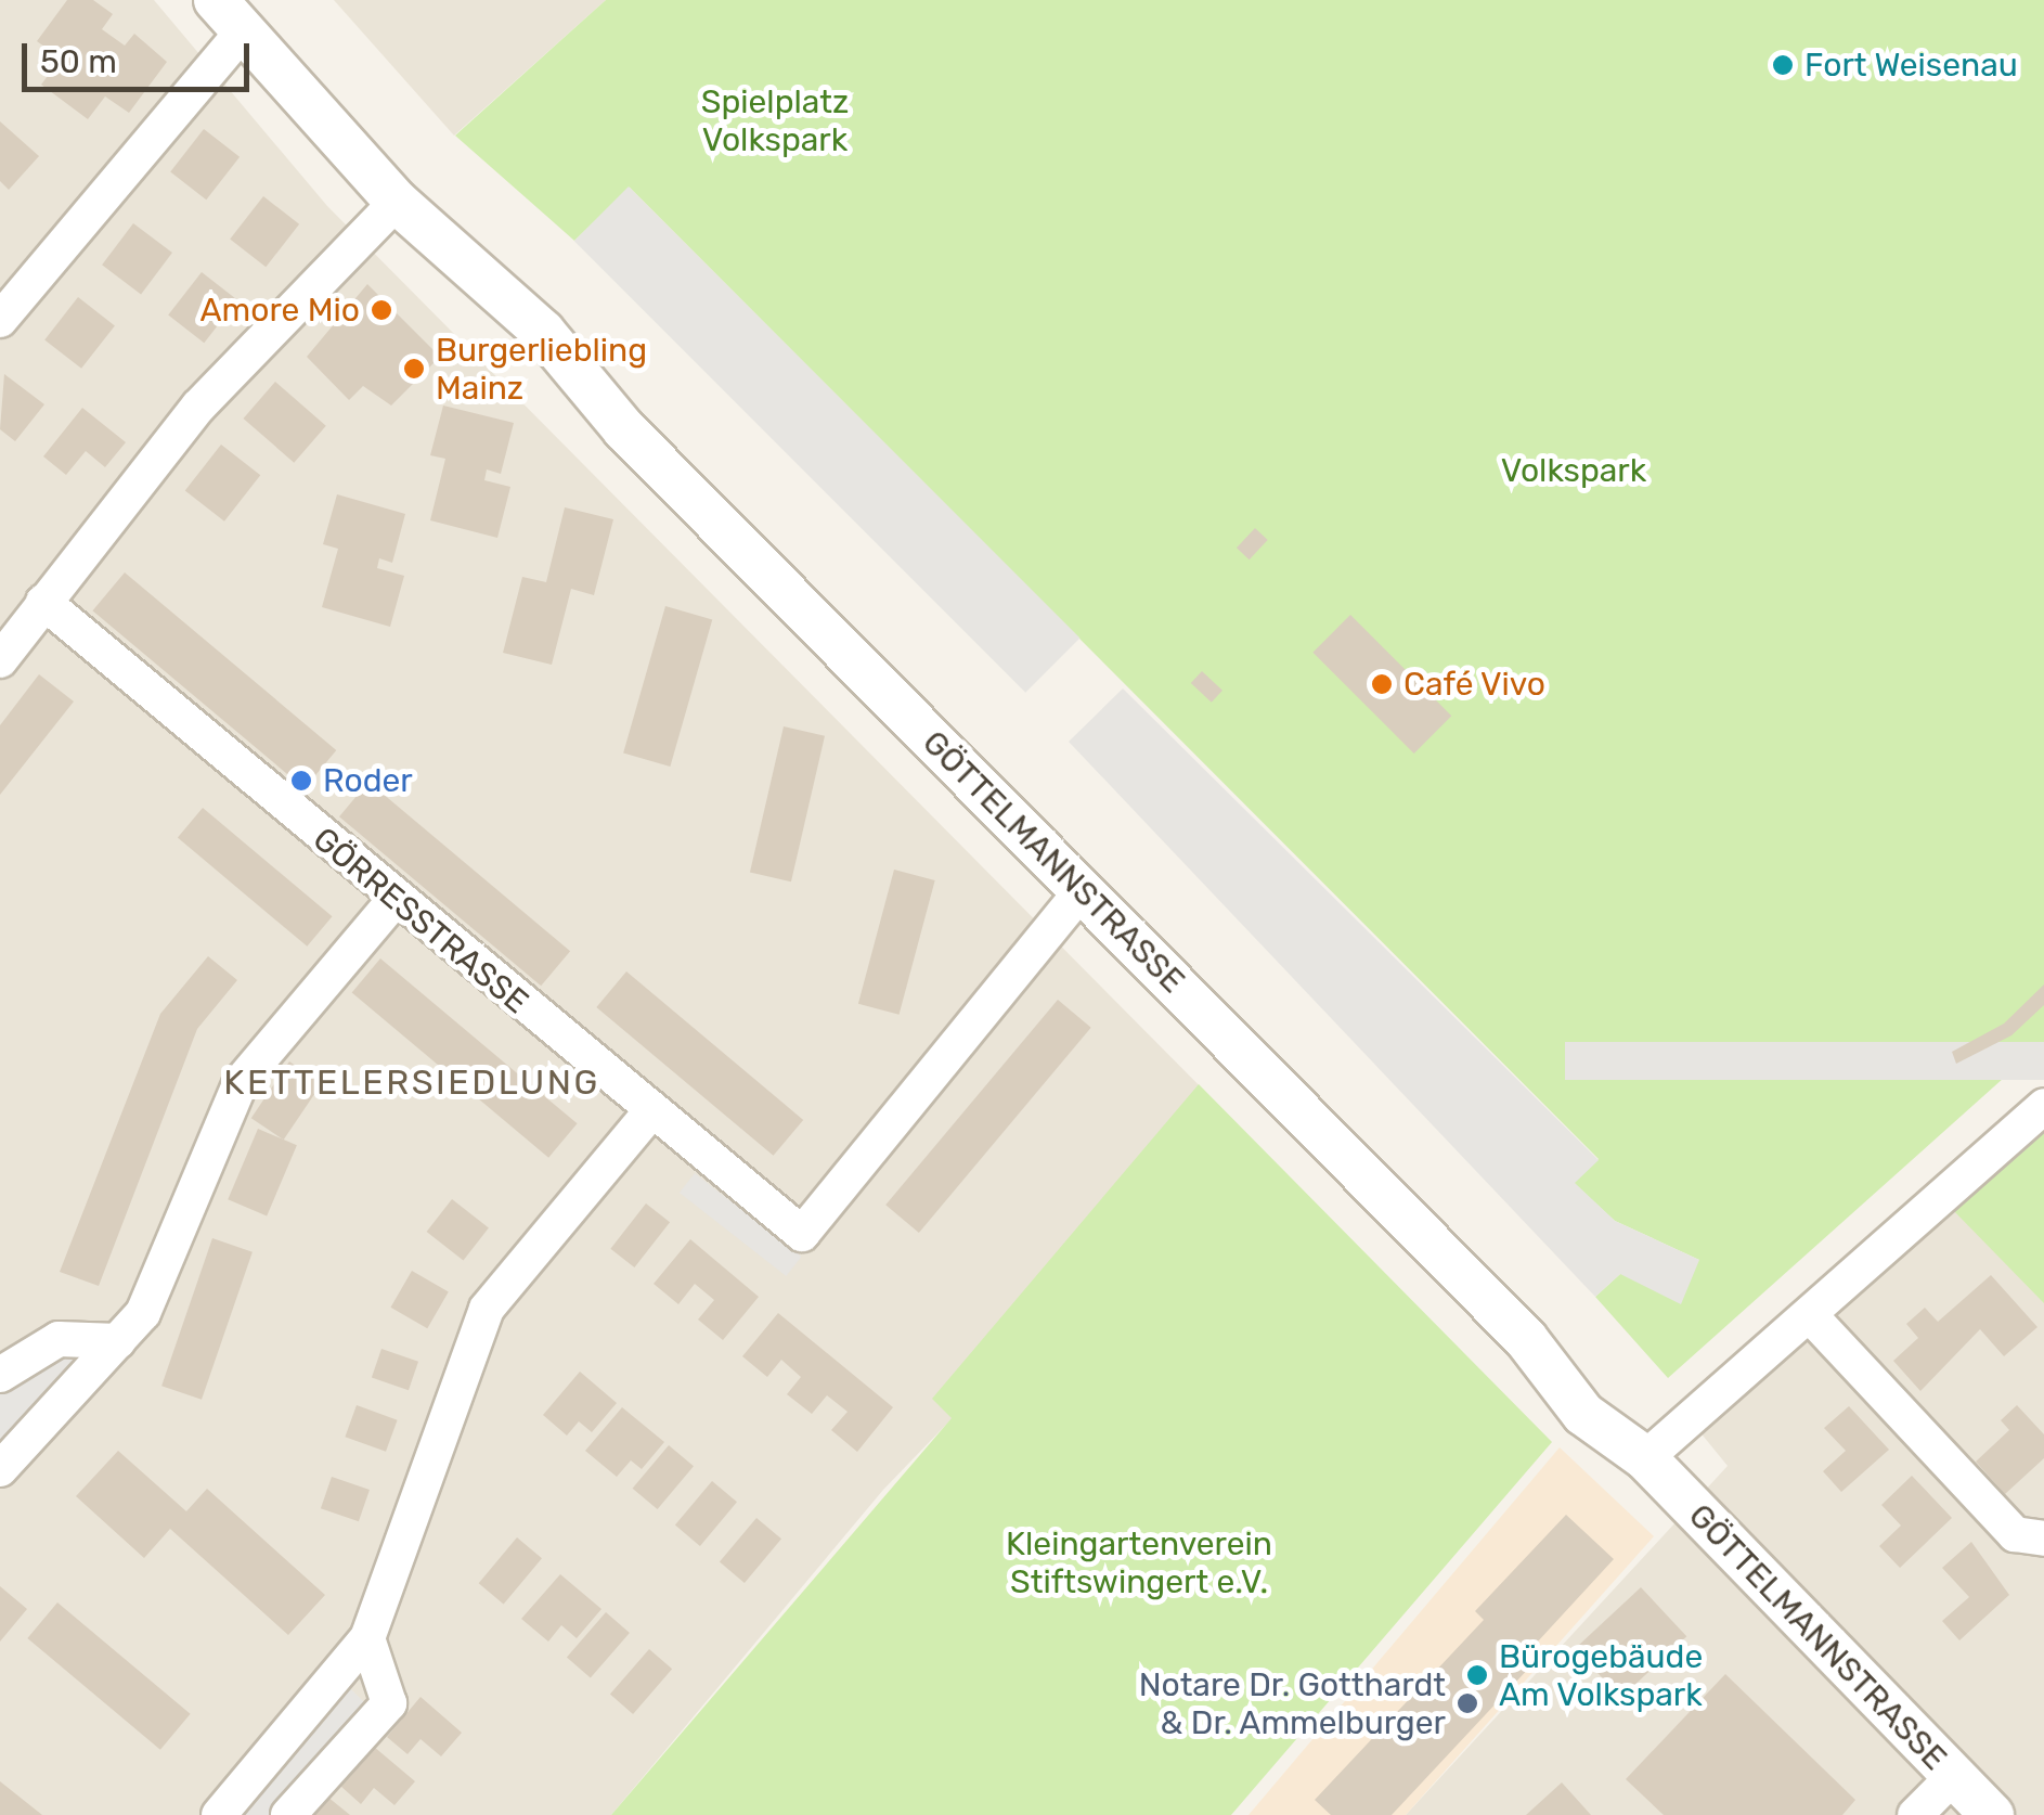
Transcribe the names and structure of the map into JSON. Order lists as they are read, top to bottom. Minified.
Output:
{"streets":{"street":["GÖTTELMANNSTRASSE","GÖRRESSTRASSE"]},"crossings":[["GÖTTELMANNSTRASSE","GÖRRESSTRASSE"]],"districts":["KETTELERSIEDLUNG"],"parks":["Spielplatz Volkspark","Volkspark","Kleingartenverein Stiftswingert e.V."],"places":["Fort Weisenau","Amore Mio","Burgerliebling Mainz","Café Vivo","Roder","Bürogebäude Am Volkspark","Notare Dr. Gotthardt & Dr. Ammelburger"],"scale_bar":"50 m"}
